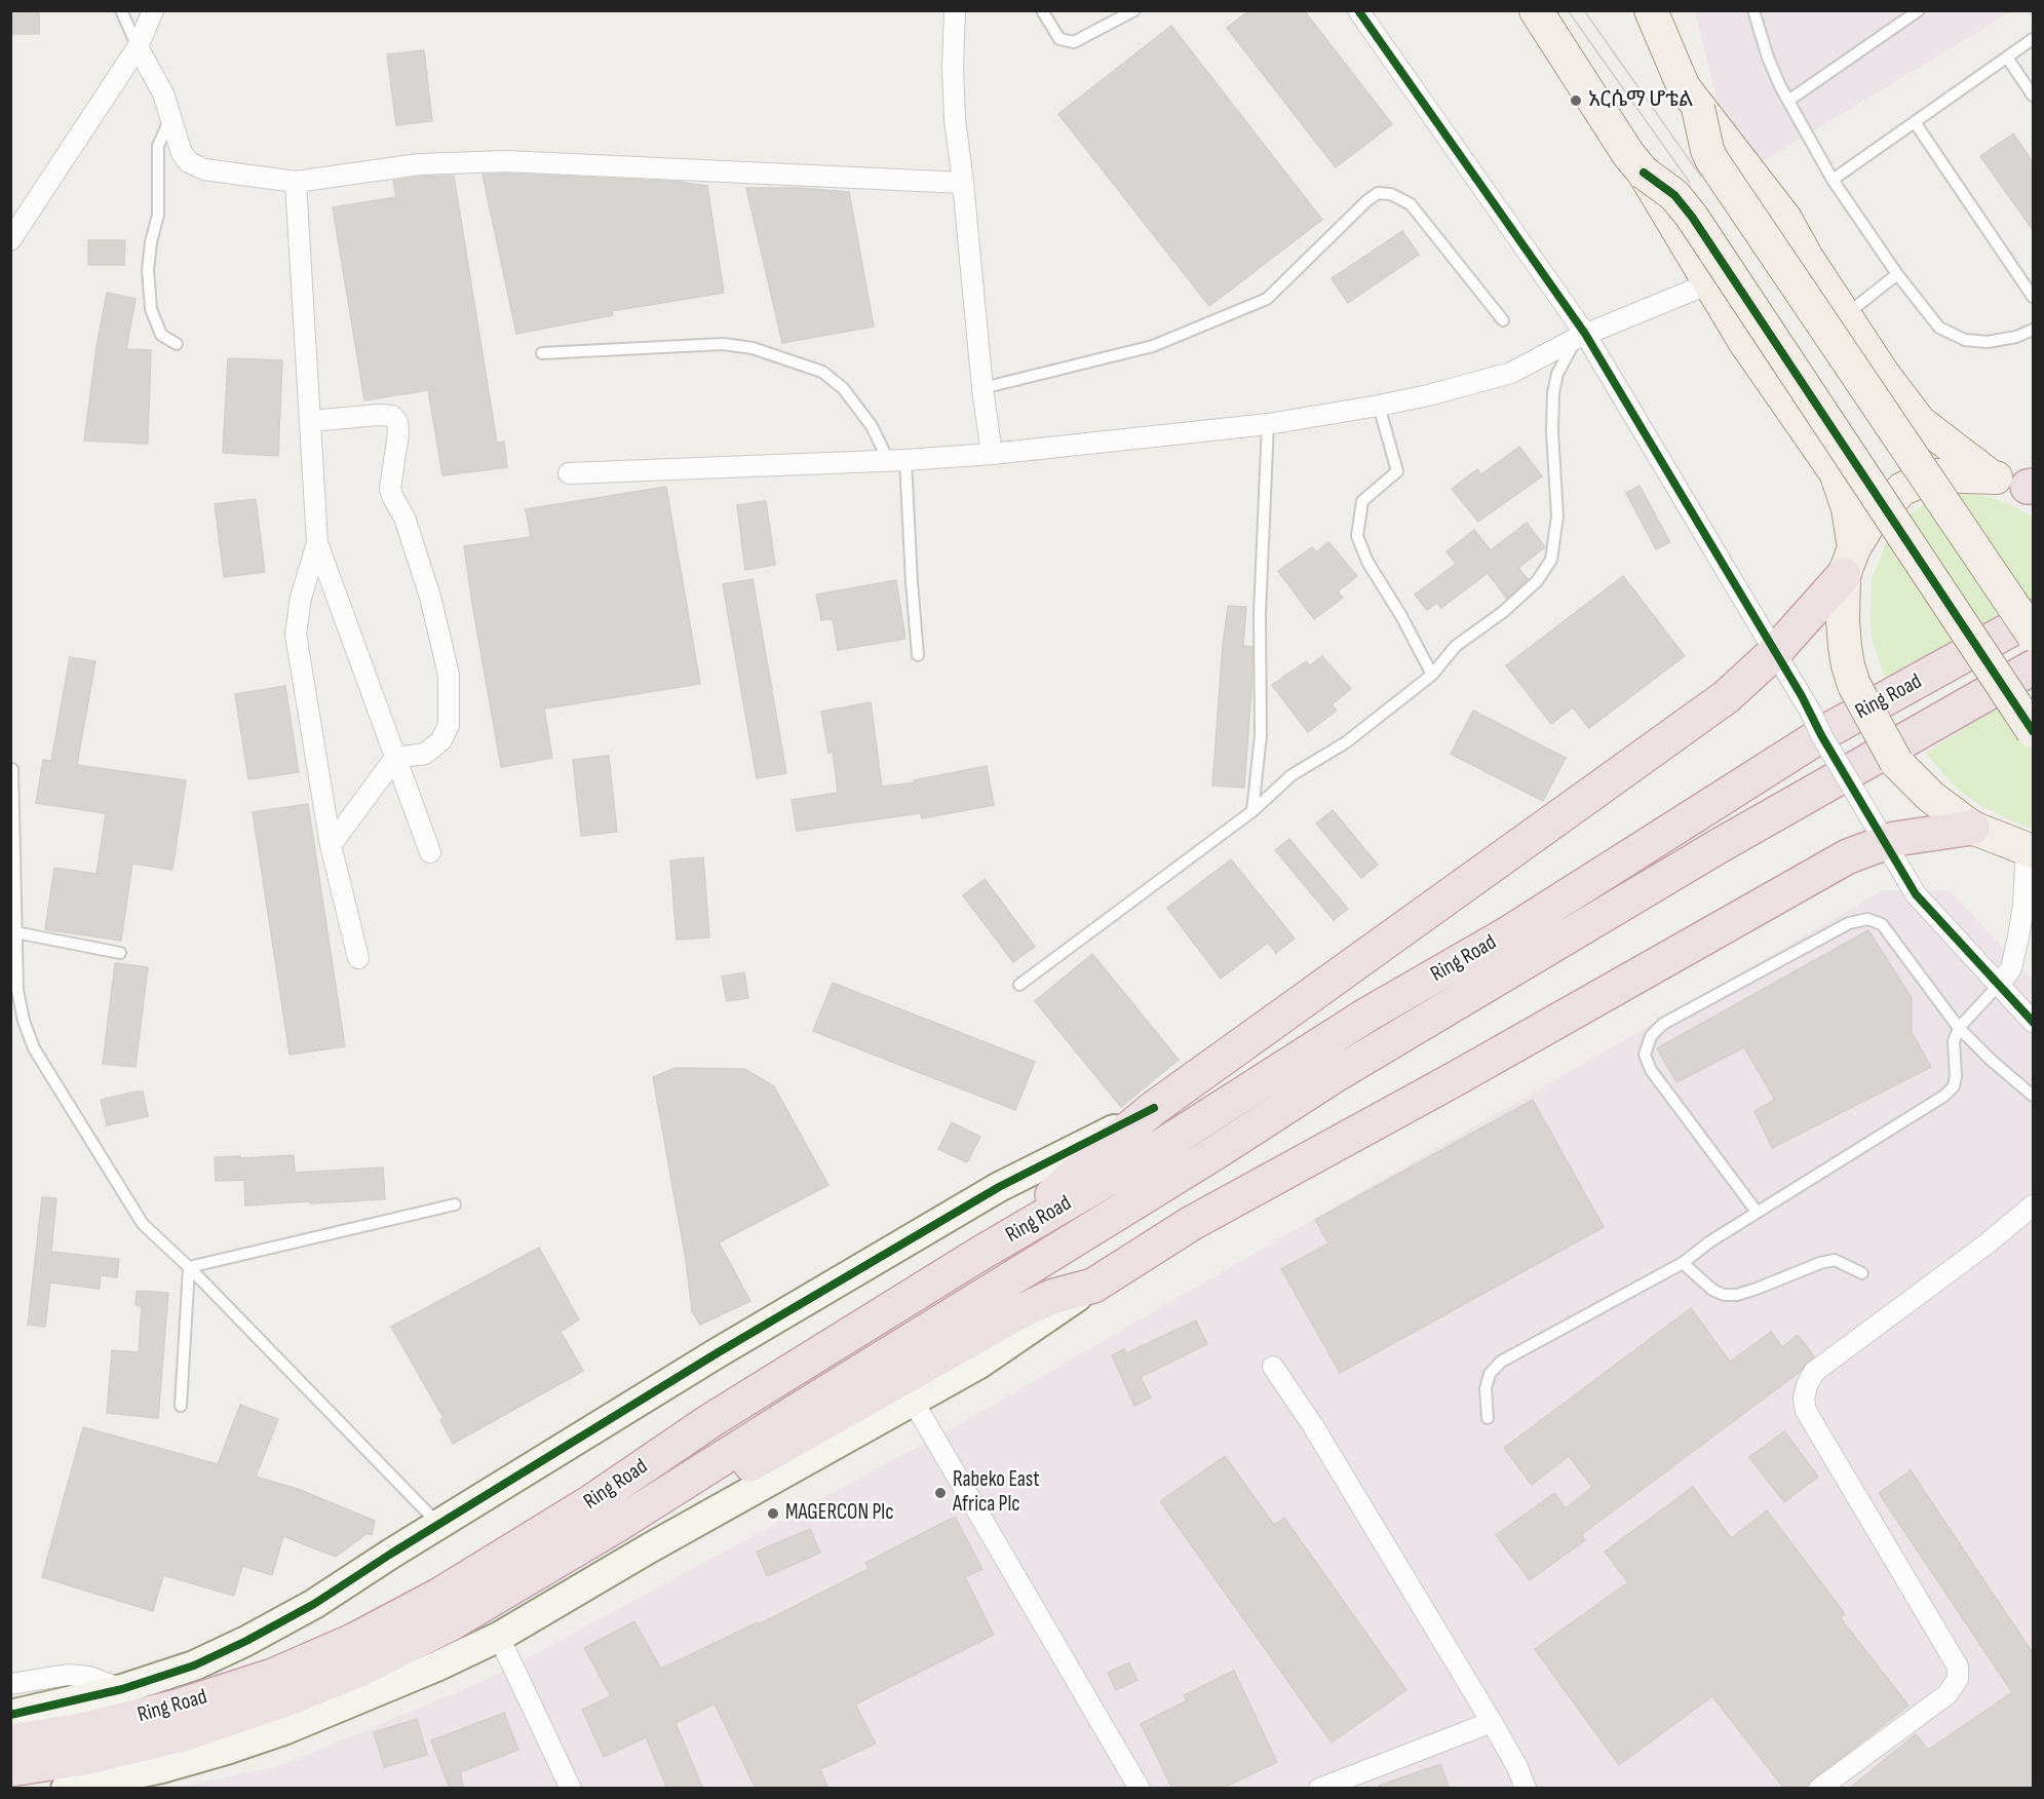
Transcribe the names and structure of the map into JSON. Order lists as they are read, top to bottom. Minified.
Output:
{"streets":{"highway":["Ring Road"]},"places":["አርሴማ ሆቴል","Rabeko East Africa Plc","MAGERCON Plc"]}
